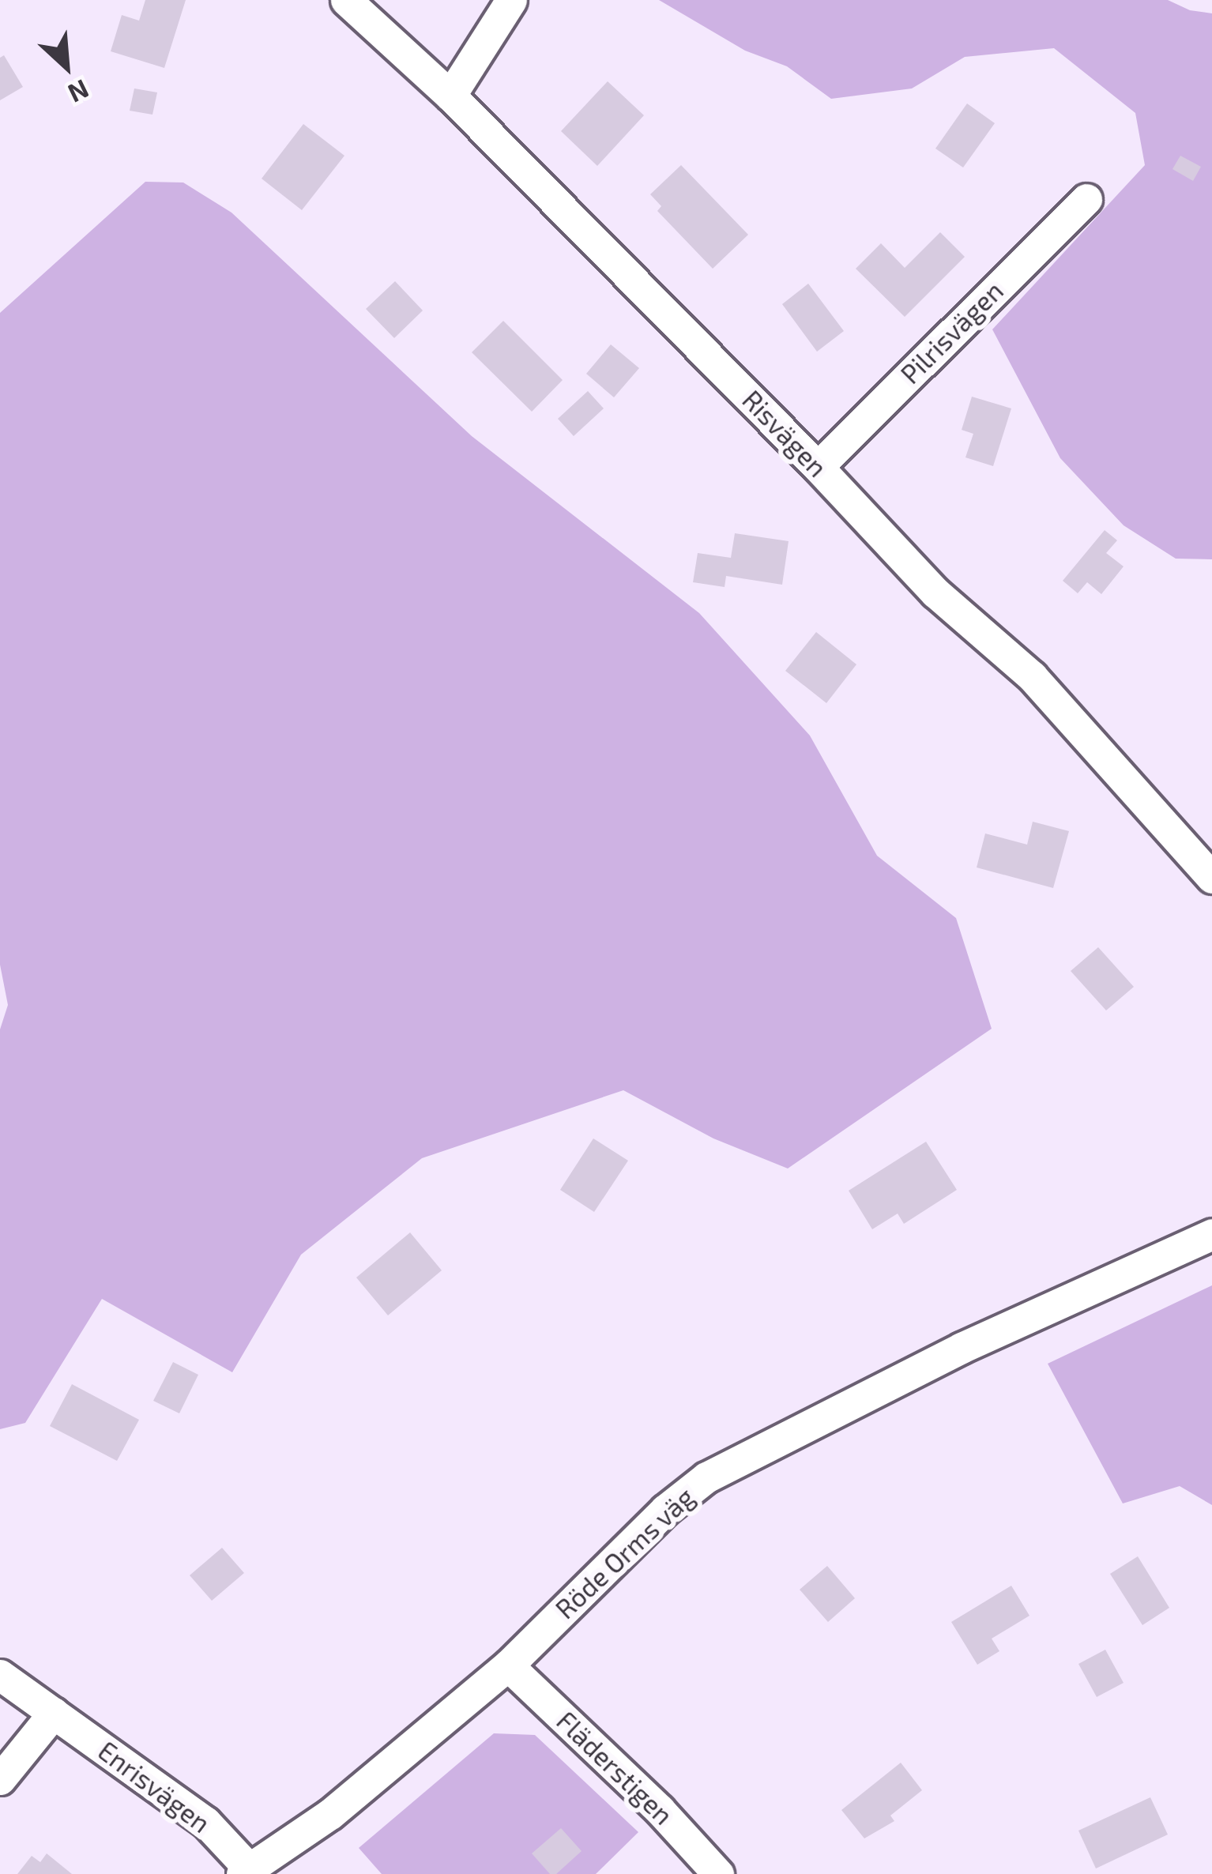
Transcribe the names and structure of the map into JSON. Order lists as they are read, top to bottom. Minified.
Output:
{"streets":{"street":["Pilrisvägen","Risvägen","Röde Orms väg","Fläderstigen","Enrisvägen"]},"crossings":[["Pilrisvägen","Risvägen"],["Röde Orms väg","Fläderstigen"],["Röde Orms väg","Enrisvägen"]],"north":"bottom right"}
